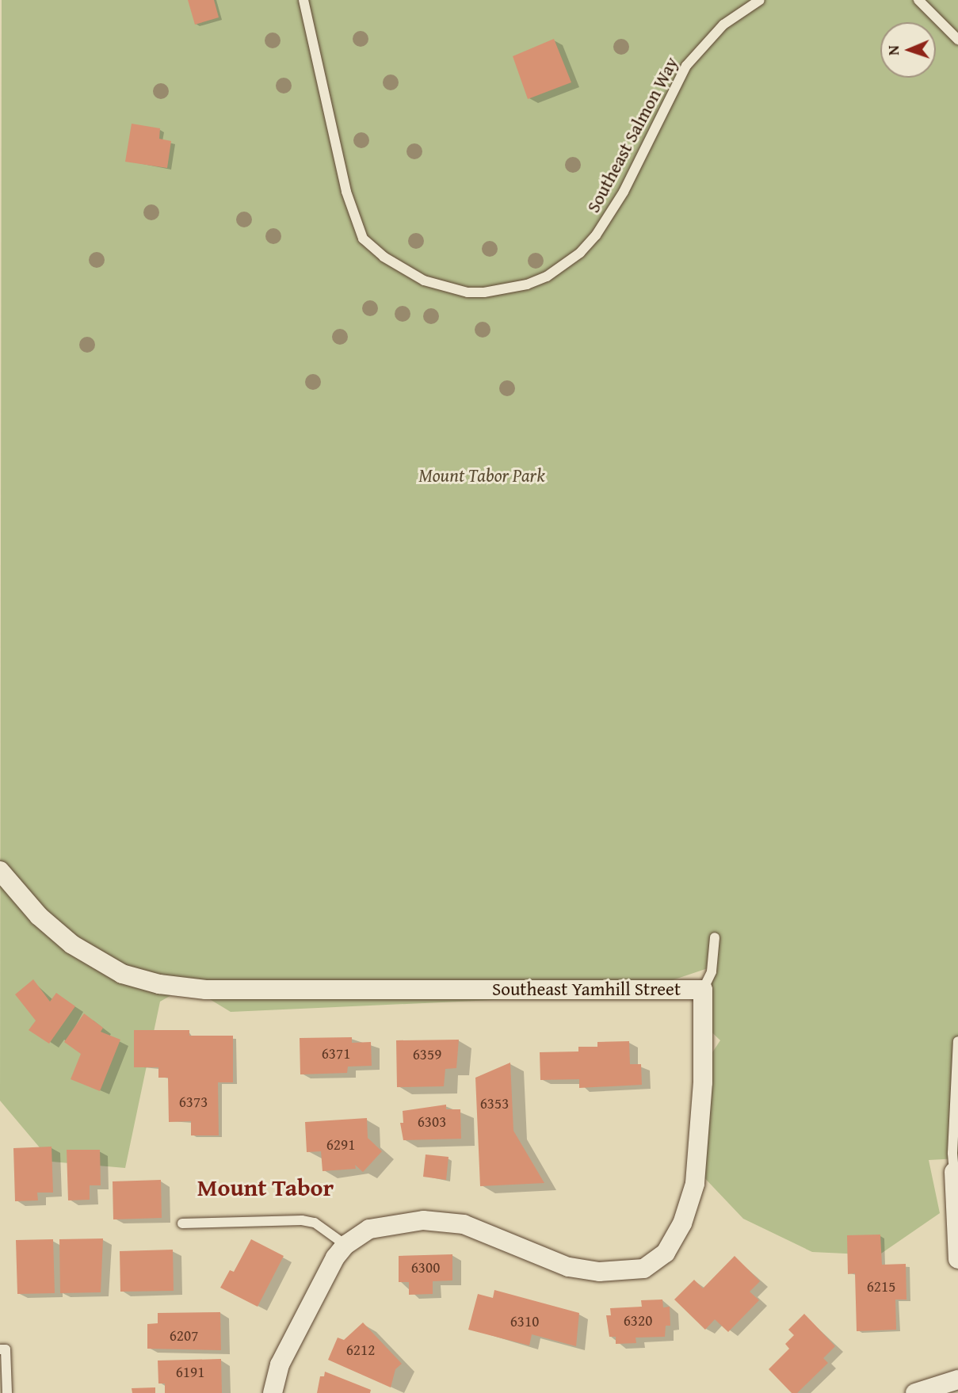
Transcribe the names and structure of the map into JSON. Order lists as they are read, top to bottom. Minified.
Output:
{"streets":{"street":["Southeast Yamhill Street"],"lane":["Southeast Salmon Way"]},"districts":["Mount Tabor"],"parks":["Mount Tabor Park"],"house_numbers":["6371","6359","6373","6353","6303","6291","6300","6215","6320","6310","6207","6212","6191"],"north":"left"}
